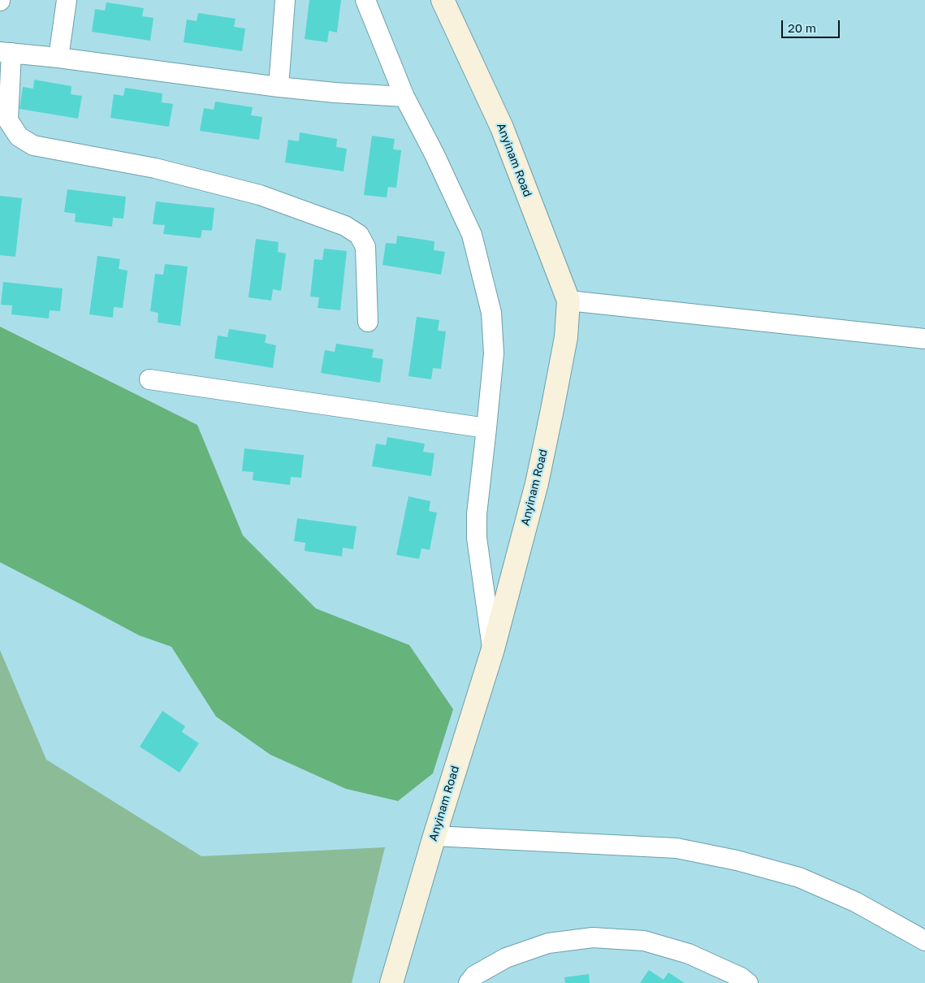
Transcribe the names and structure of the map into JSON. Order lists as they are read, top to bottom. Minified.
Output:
{"streets":{"street":["Anyinam Road"]},"scale_bar":"20 m"}
